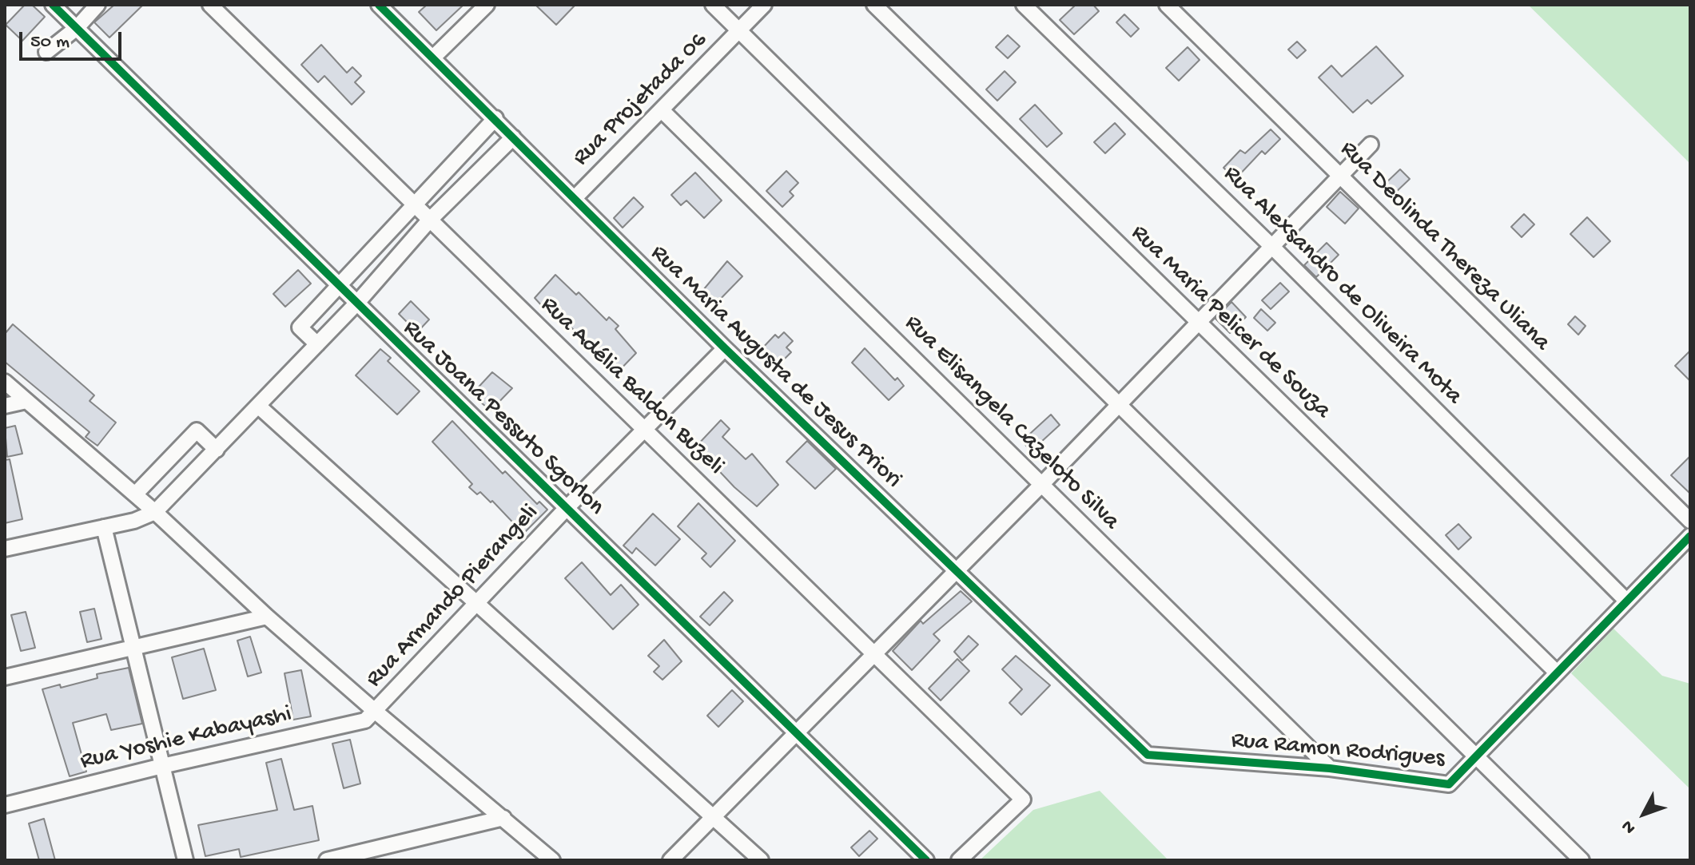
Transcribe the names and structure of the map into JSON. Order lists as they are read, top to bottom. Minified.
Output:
{"streets":{"street":["Rua Projetada 06","Rua Deolinda Thereza Uliana","Rua Alexsandro de Oliveira Mota","Rua Maria Pelicer de Souza","Rua Maria Augusta de Jesus Priori","Rua Adélia Baldon Buzeli","Rua Joana Pessuto Sgorlon","Rua Elisangela Cazeloto Silva","Rua Armando Pierangeli","Rua Yoshie Kabayashi","Rua Ramon Rodrigues"]},"crossings":[["Rua Projetada 06","Rua Maria Augusta de Jesus Priori"],["Rua Projetada 06","Rua Elisangela Cazeloto Silva"],["Rua Maria Augusta de Jesus Priori","Rua Armando Pierangeli"],["Rua Maria Augusta de Jesus Priori","Rua Ramon Rodrigues"],["Rua Adélia Baldon Buzeli","Rua Armando Pierangeli"],["Rua Joana Pessuto Sgorlon","Rua Armando Pierangeli"],["Rua Elisangela Cazeloto Silva","Rua Ramon Rodrigues"],["Rua Armando Pierangeli","Rua Yoshie Kabayashi"]],"scale_bar":"50 m","north":"bottom left"}
